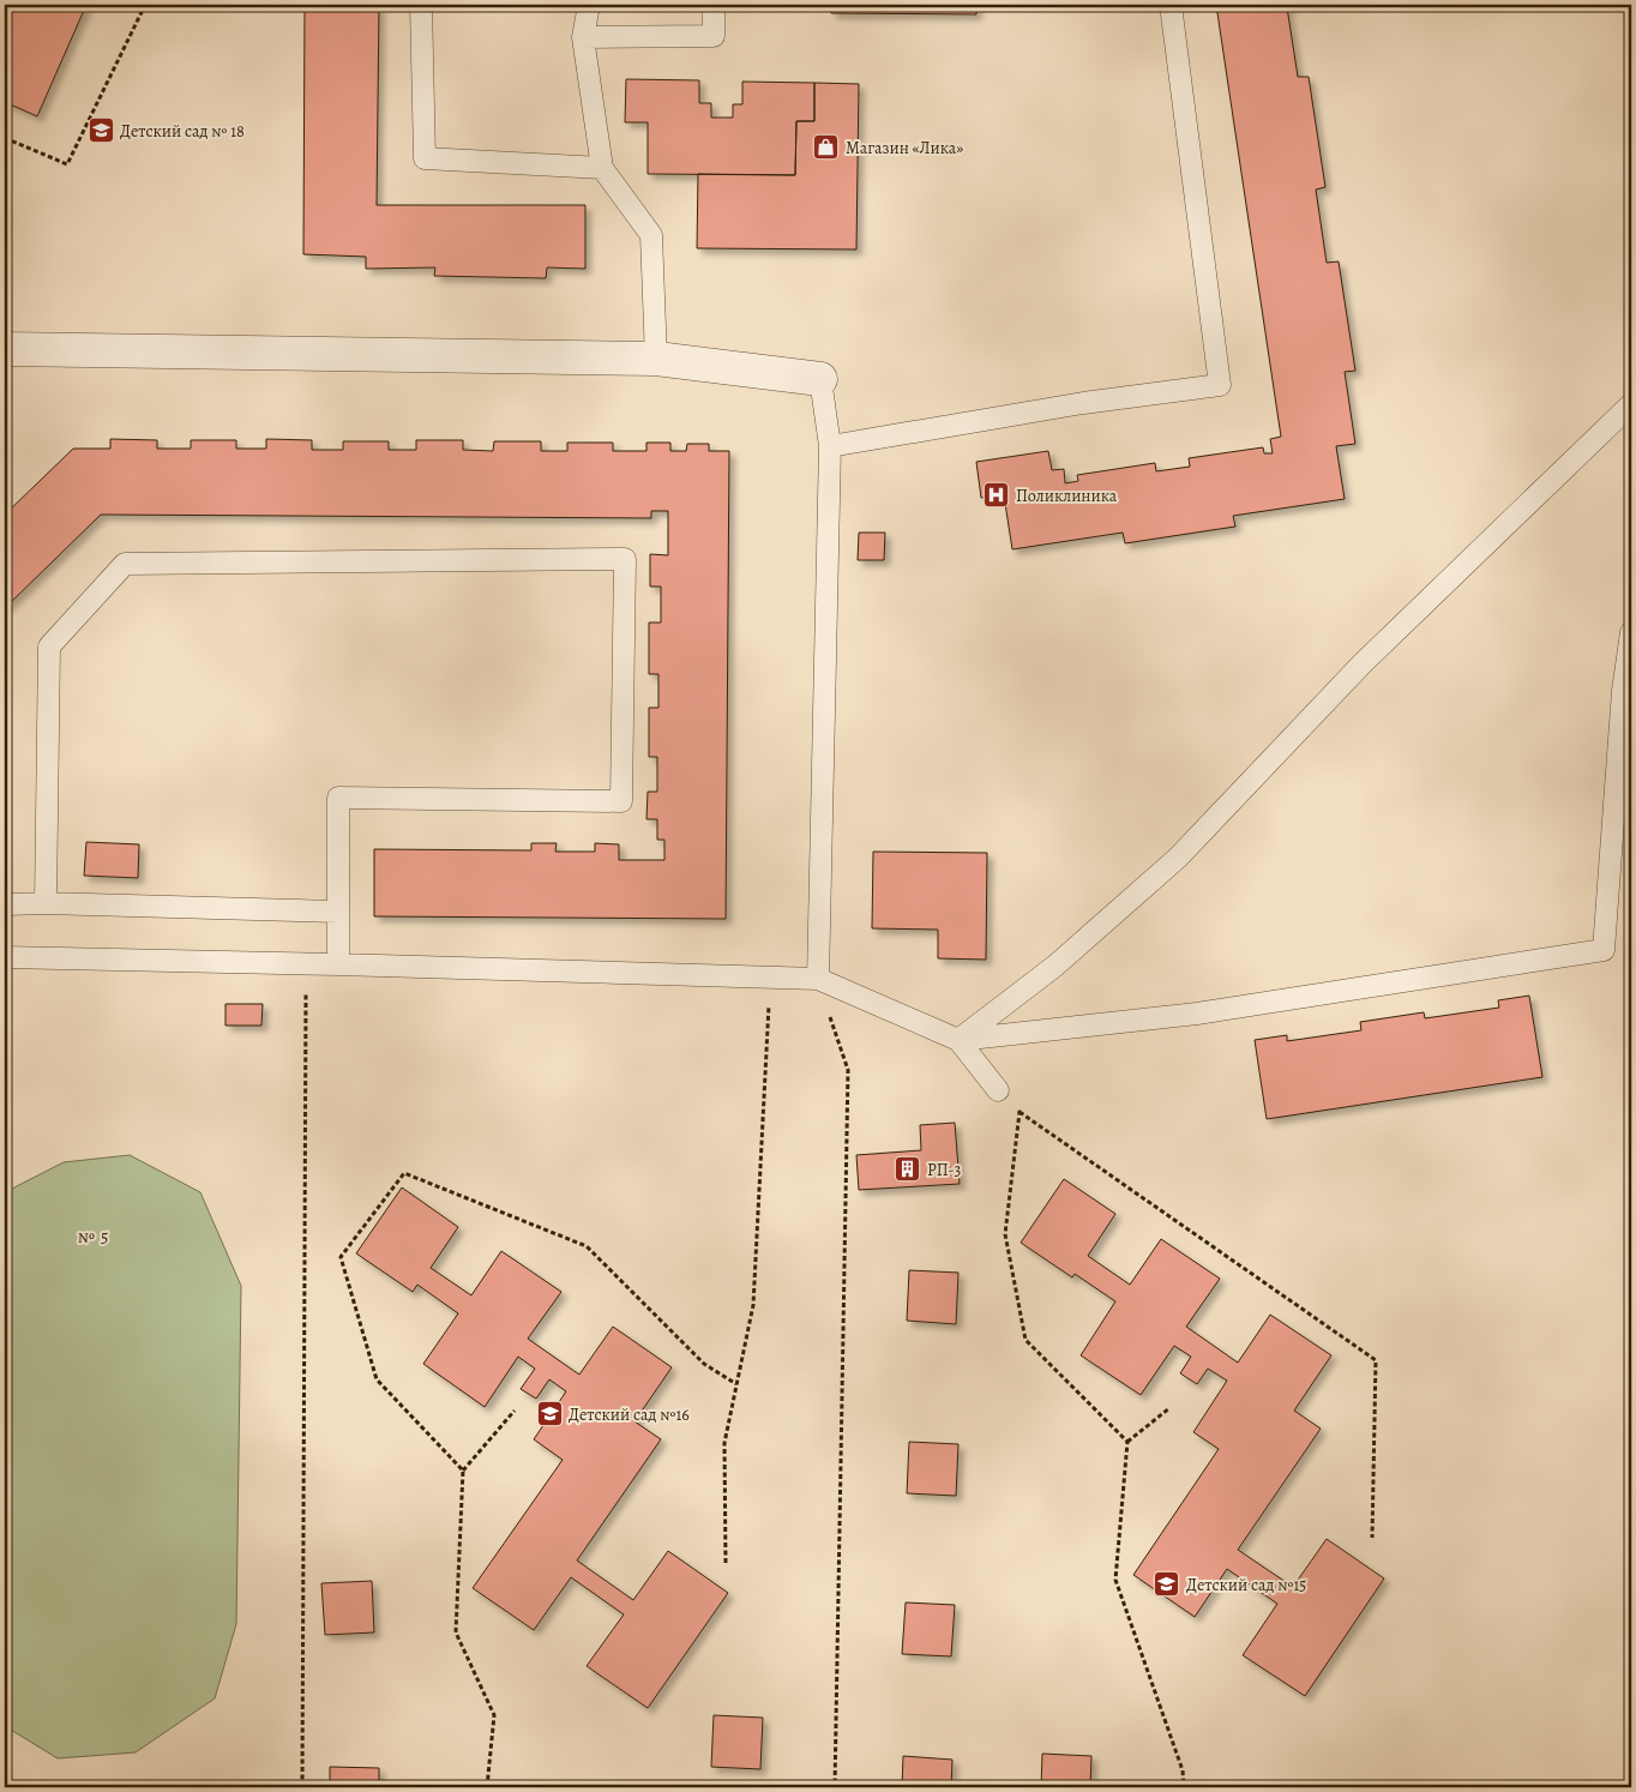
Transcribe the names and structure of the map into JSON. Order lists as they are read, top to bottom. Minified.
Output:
{"districts":["№ 5"],"places":{"school or university":["Детский сад № 18","Детский сад №16","Детский сад №15"],"shop":["Магазин «Лика»"],"hospital":["Поликлиника"],"building":["РП-3"]}}
